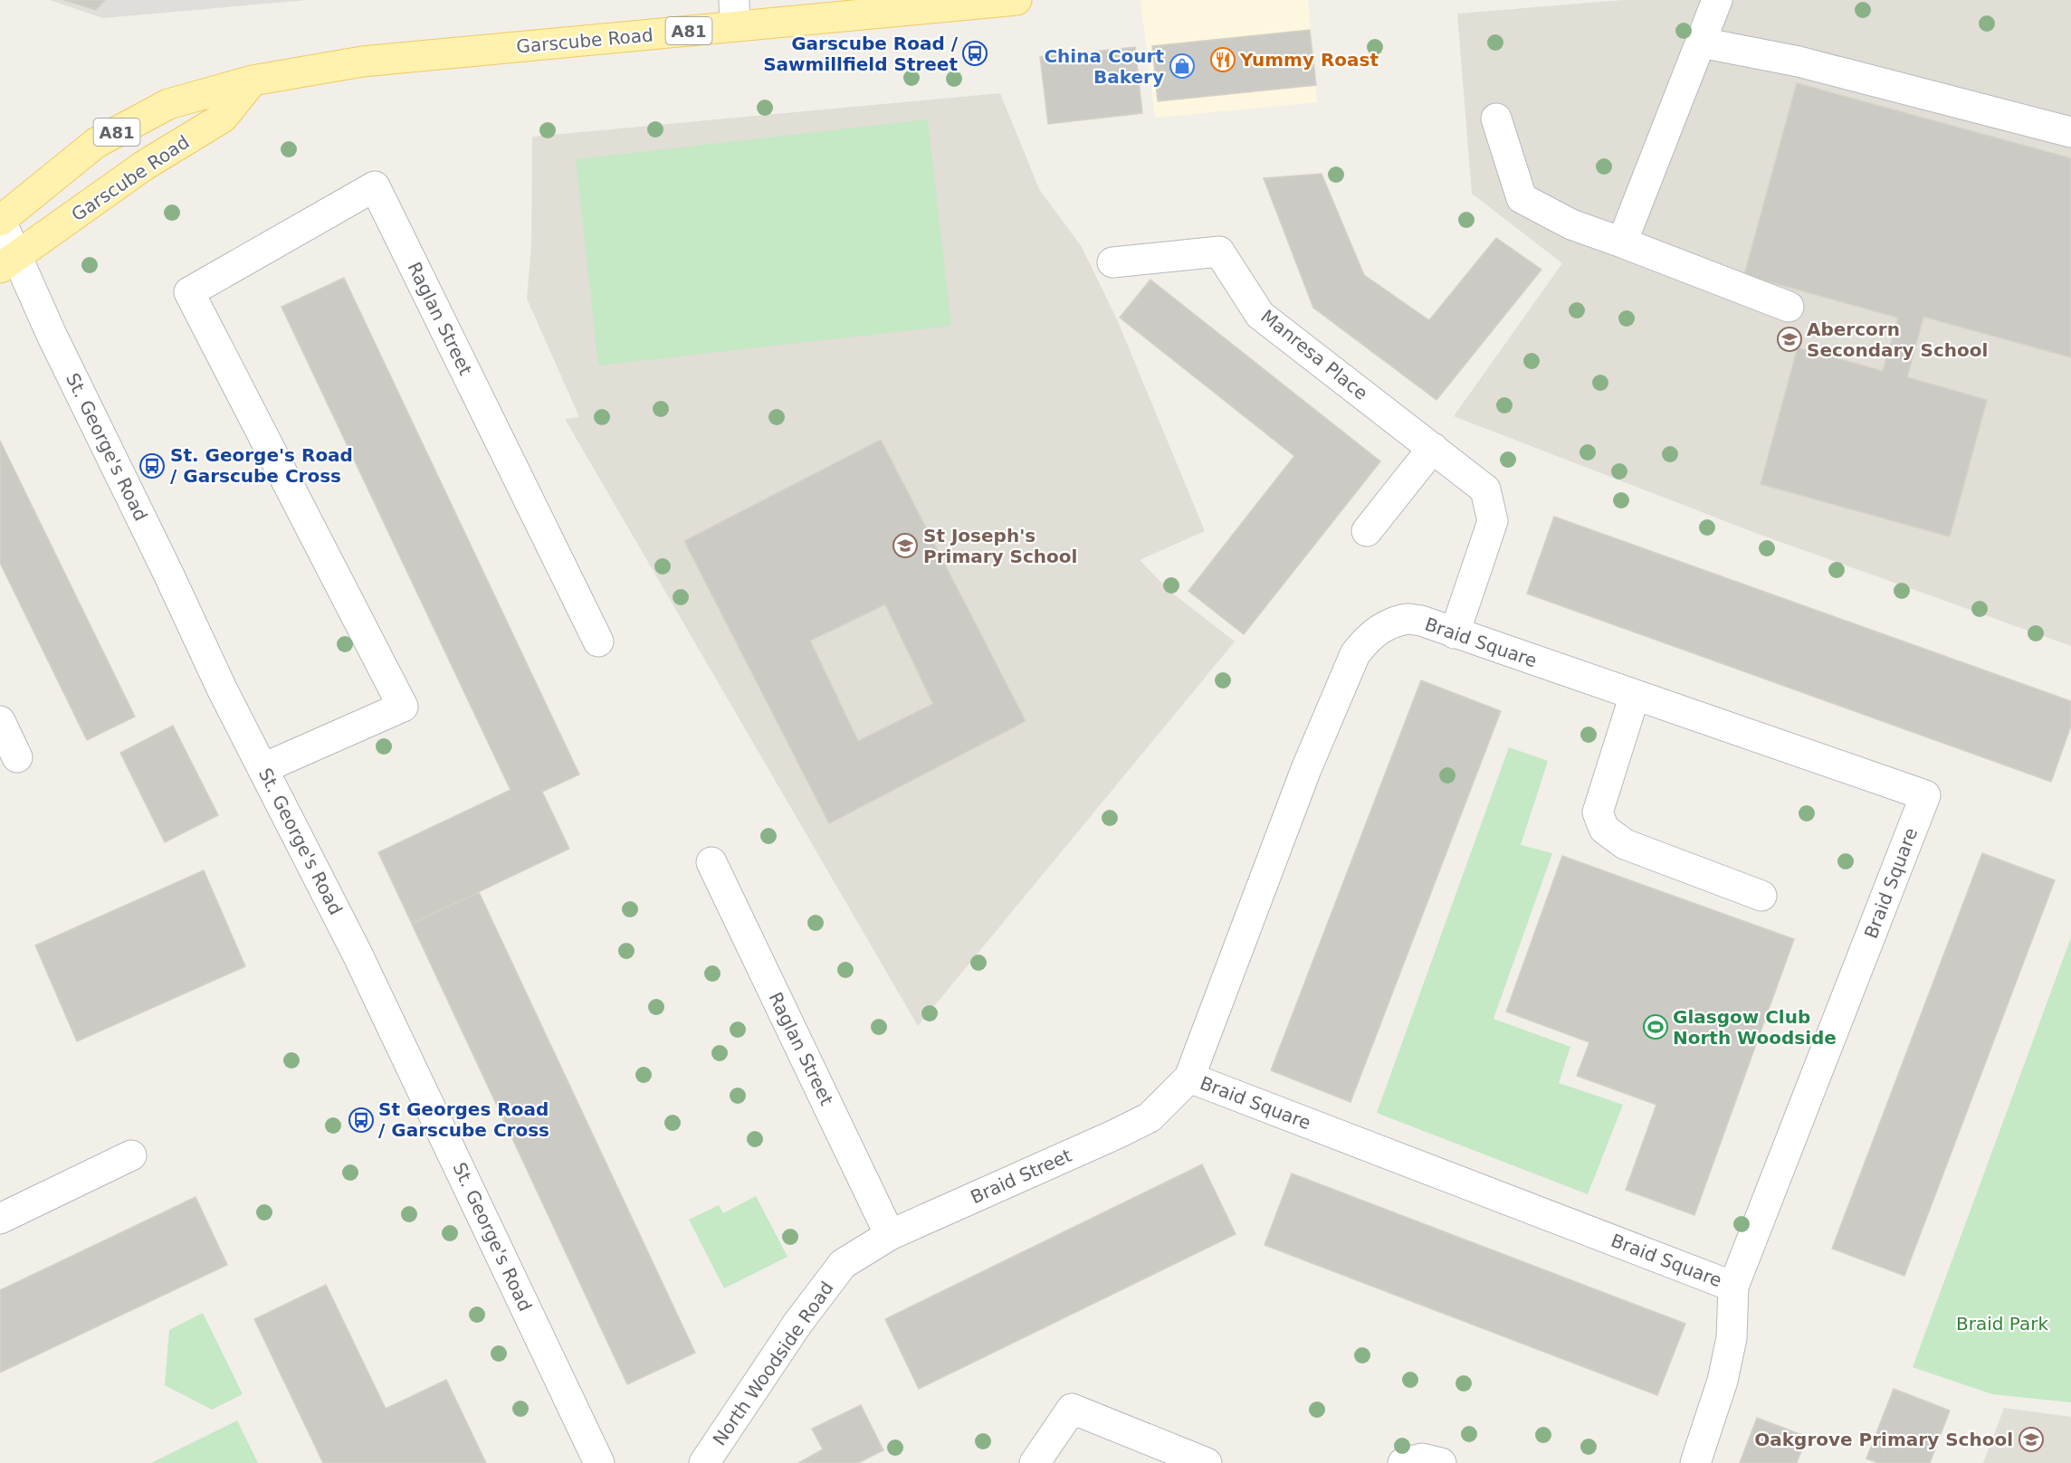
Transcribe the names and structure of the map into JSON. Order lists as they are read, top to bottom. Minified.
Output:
{"streets":{"main road":["A81","Garscube Road"],"street":["Raglan Street","Manresa Place","St. George's Road","Braid Square","Braid Street","North Woodside Road"]},"crossings":[["Garscube Road","St. George's Road"],["Raglan Street","St. George's Road"],["Raglan Street","Braid Street"],["Manresa Place","Braid Square"],["Braid Square","Braid Street"],["Braid Street","North Woodside Road"]],"parks":["Braid Park"],"places":{"bus stop":["Garscube Road / Sawmillfield Street","St. George's Road / Garscube Cross","St Georges Road / Garscube Cross"],"restaurant":["Yummy Roast"],"shop":["China Court Bakery"],"school or university":["Abercorn Secondary School","St Joseph's Primary School","Oakgrove Primary School"],"sports":["Glasgow Club North Woodside"]}}
